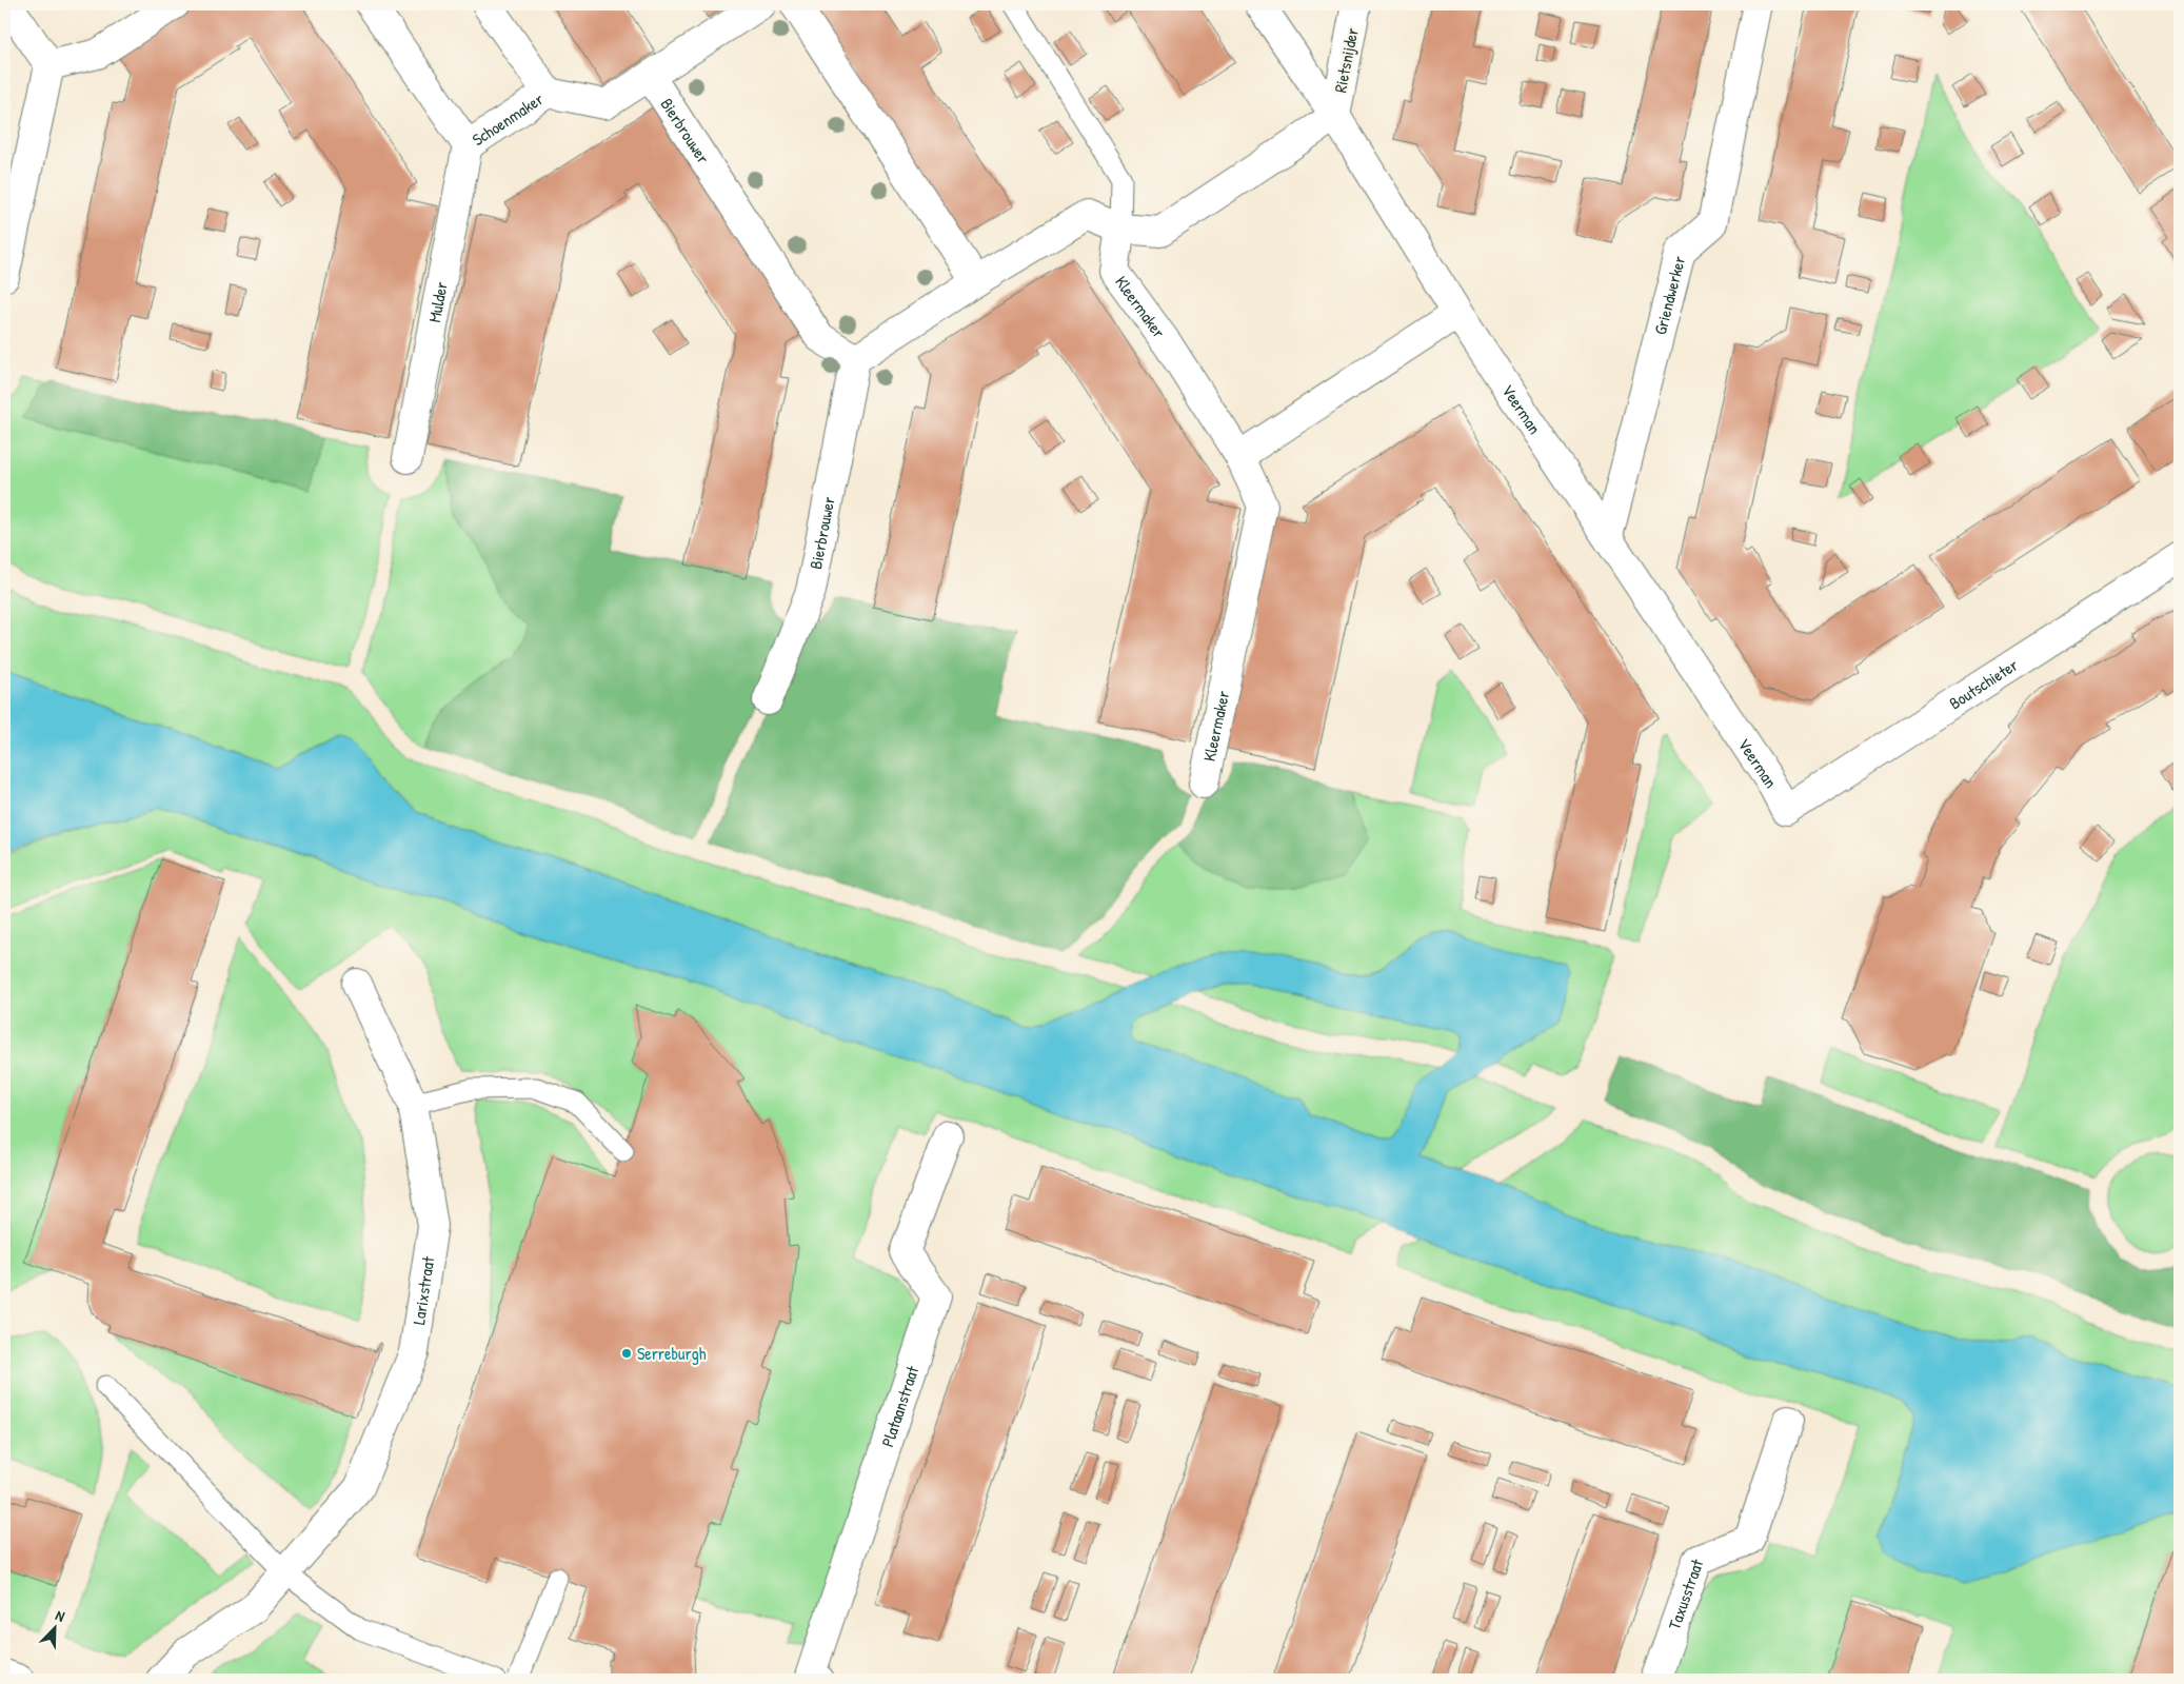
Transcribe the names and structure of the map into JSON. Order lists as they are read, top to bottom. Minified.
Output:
{"streets":{"street":["Rietsnijder","Schoenmaker","Bierbrouwer","Griendwerker","Mulder","Kleermaker","Veerman","Boutschieter","Larixstraat","Plataanstraat","Taxusstraat"]},"crossings":[["Rietsnijder","Veerman"],["Schoenmaker","Mulder"],["Griendwerker","Veerman"],["Veerman","Boutschieter"]],"places":["Serreburgh"],"north":"top right"}
